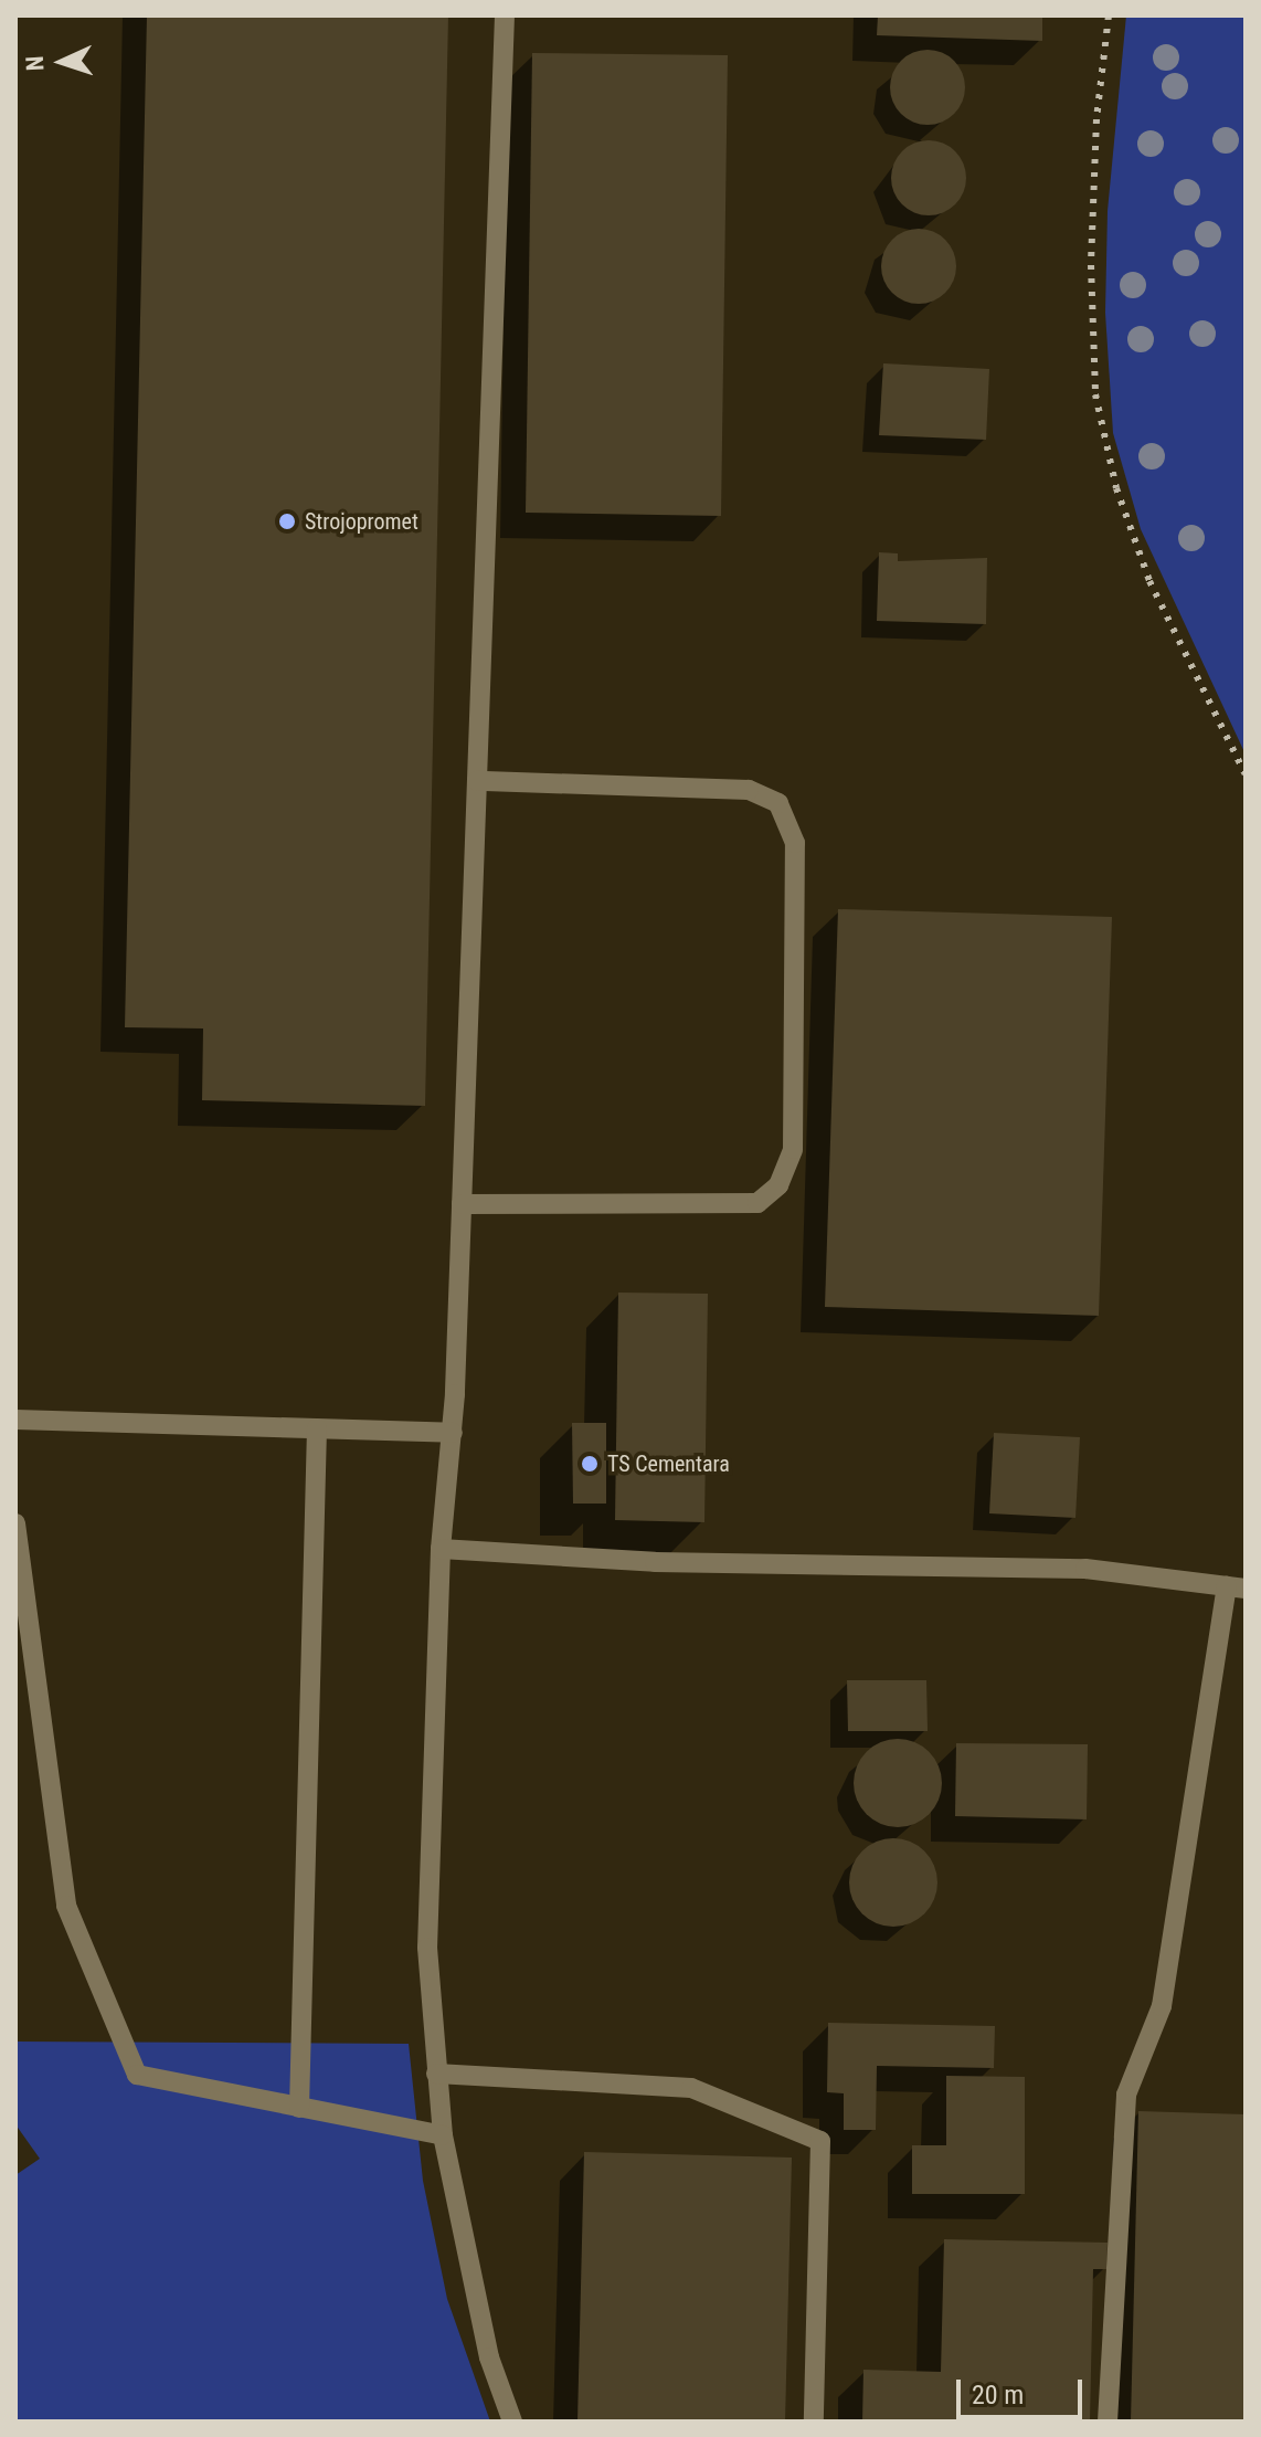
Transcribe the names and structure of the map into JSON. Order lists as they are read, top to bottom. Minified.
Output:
{"places":["Strojopromet","TS Cementara"],"scale_bar":"20 m","north":"left"}
